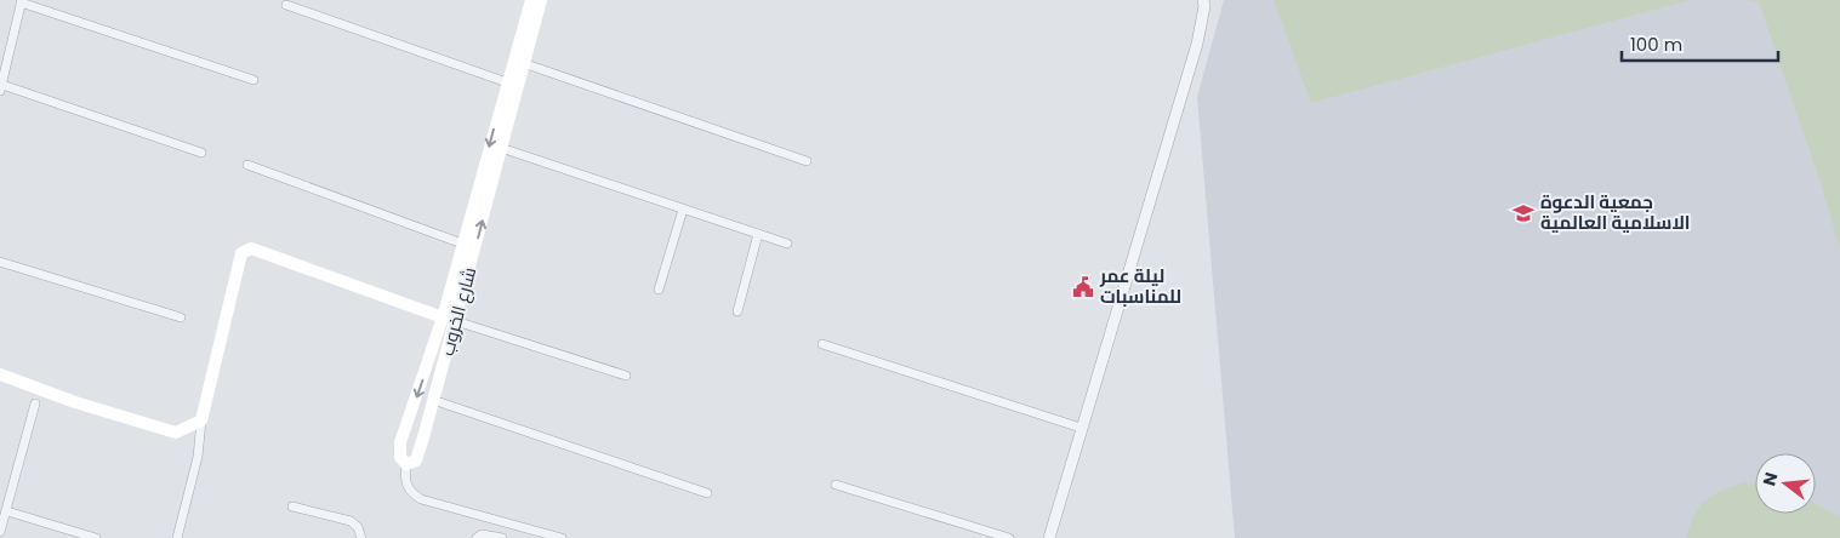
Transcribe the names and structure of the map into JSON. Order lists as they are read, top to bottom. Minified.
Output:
{"streets":{"main road":["شارع الخروب"]},"places":{"school or university":["جمعية الدعوة الاسلامية العالمية"],"public building":["ليلة عمر للمناسبات"]},"scale_bar":"100 m","north":"left"}
